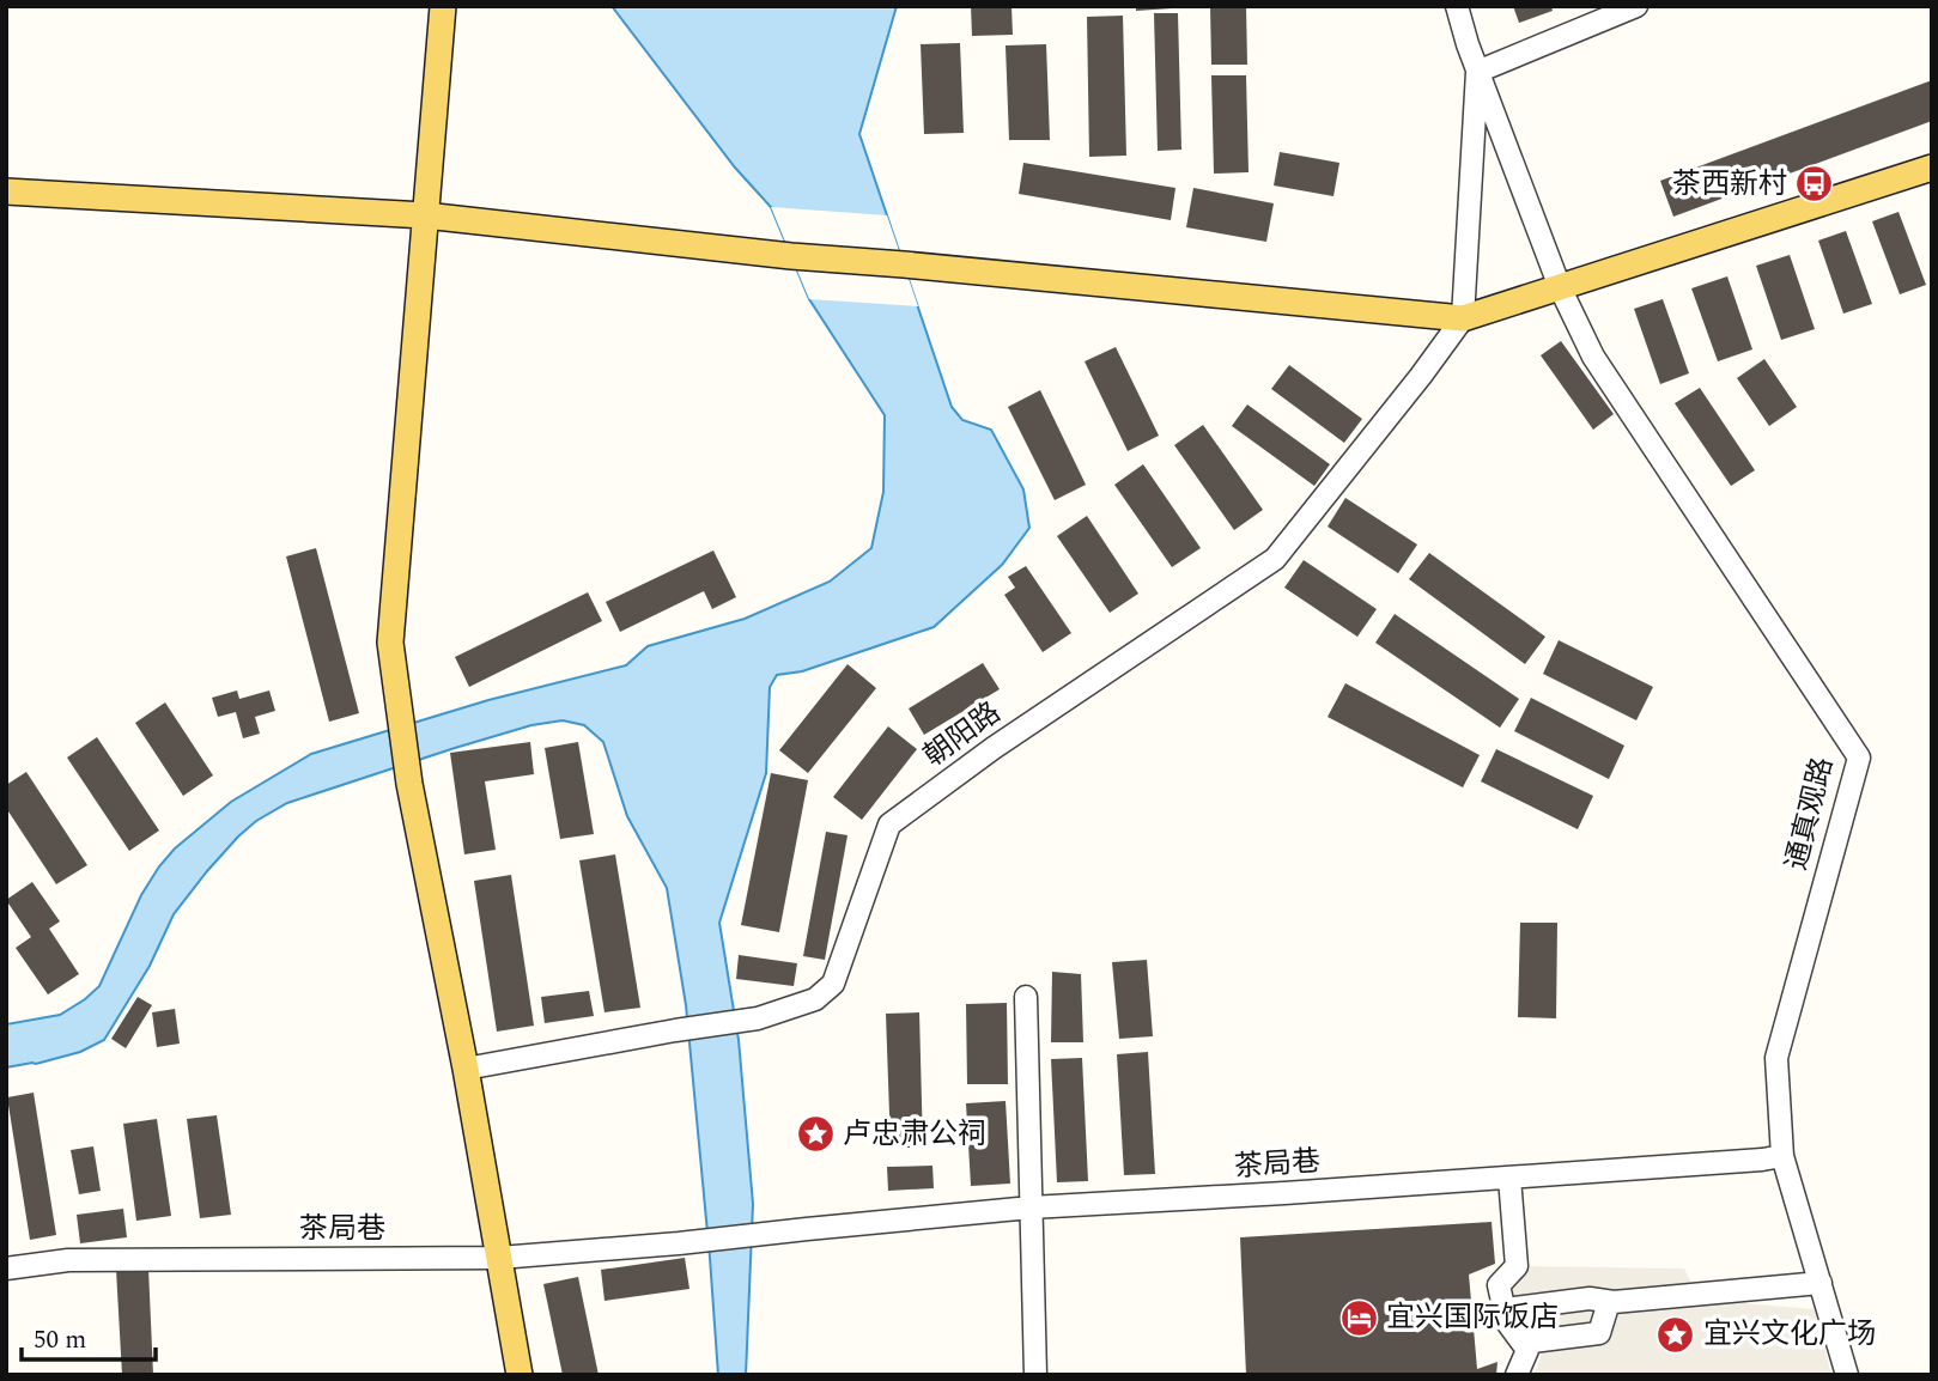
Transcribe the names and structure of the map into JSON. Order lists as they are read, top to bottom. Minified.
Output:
{"streets":{"street":["朝阳路","通真观路","茶局巷"]},"crossings":[["通真观路","茶局巷"]],"places":{"bus stop":["茶西新村"],"place":["卢忠肃公祠","宜兴文化广场"],"hotel":["宜兴国际饭店"]},"scale_bar":"50 m"}
